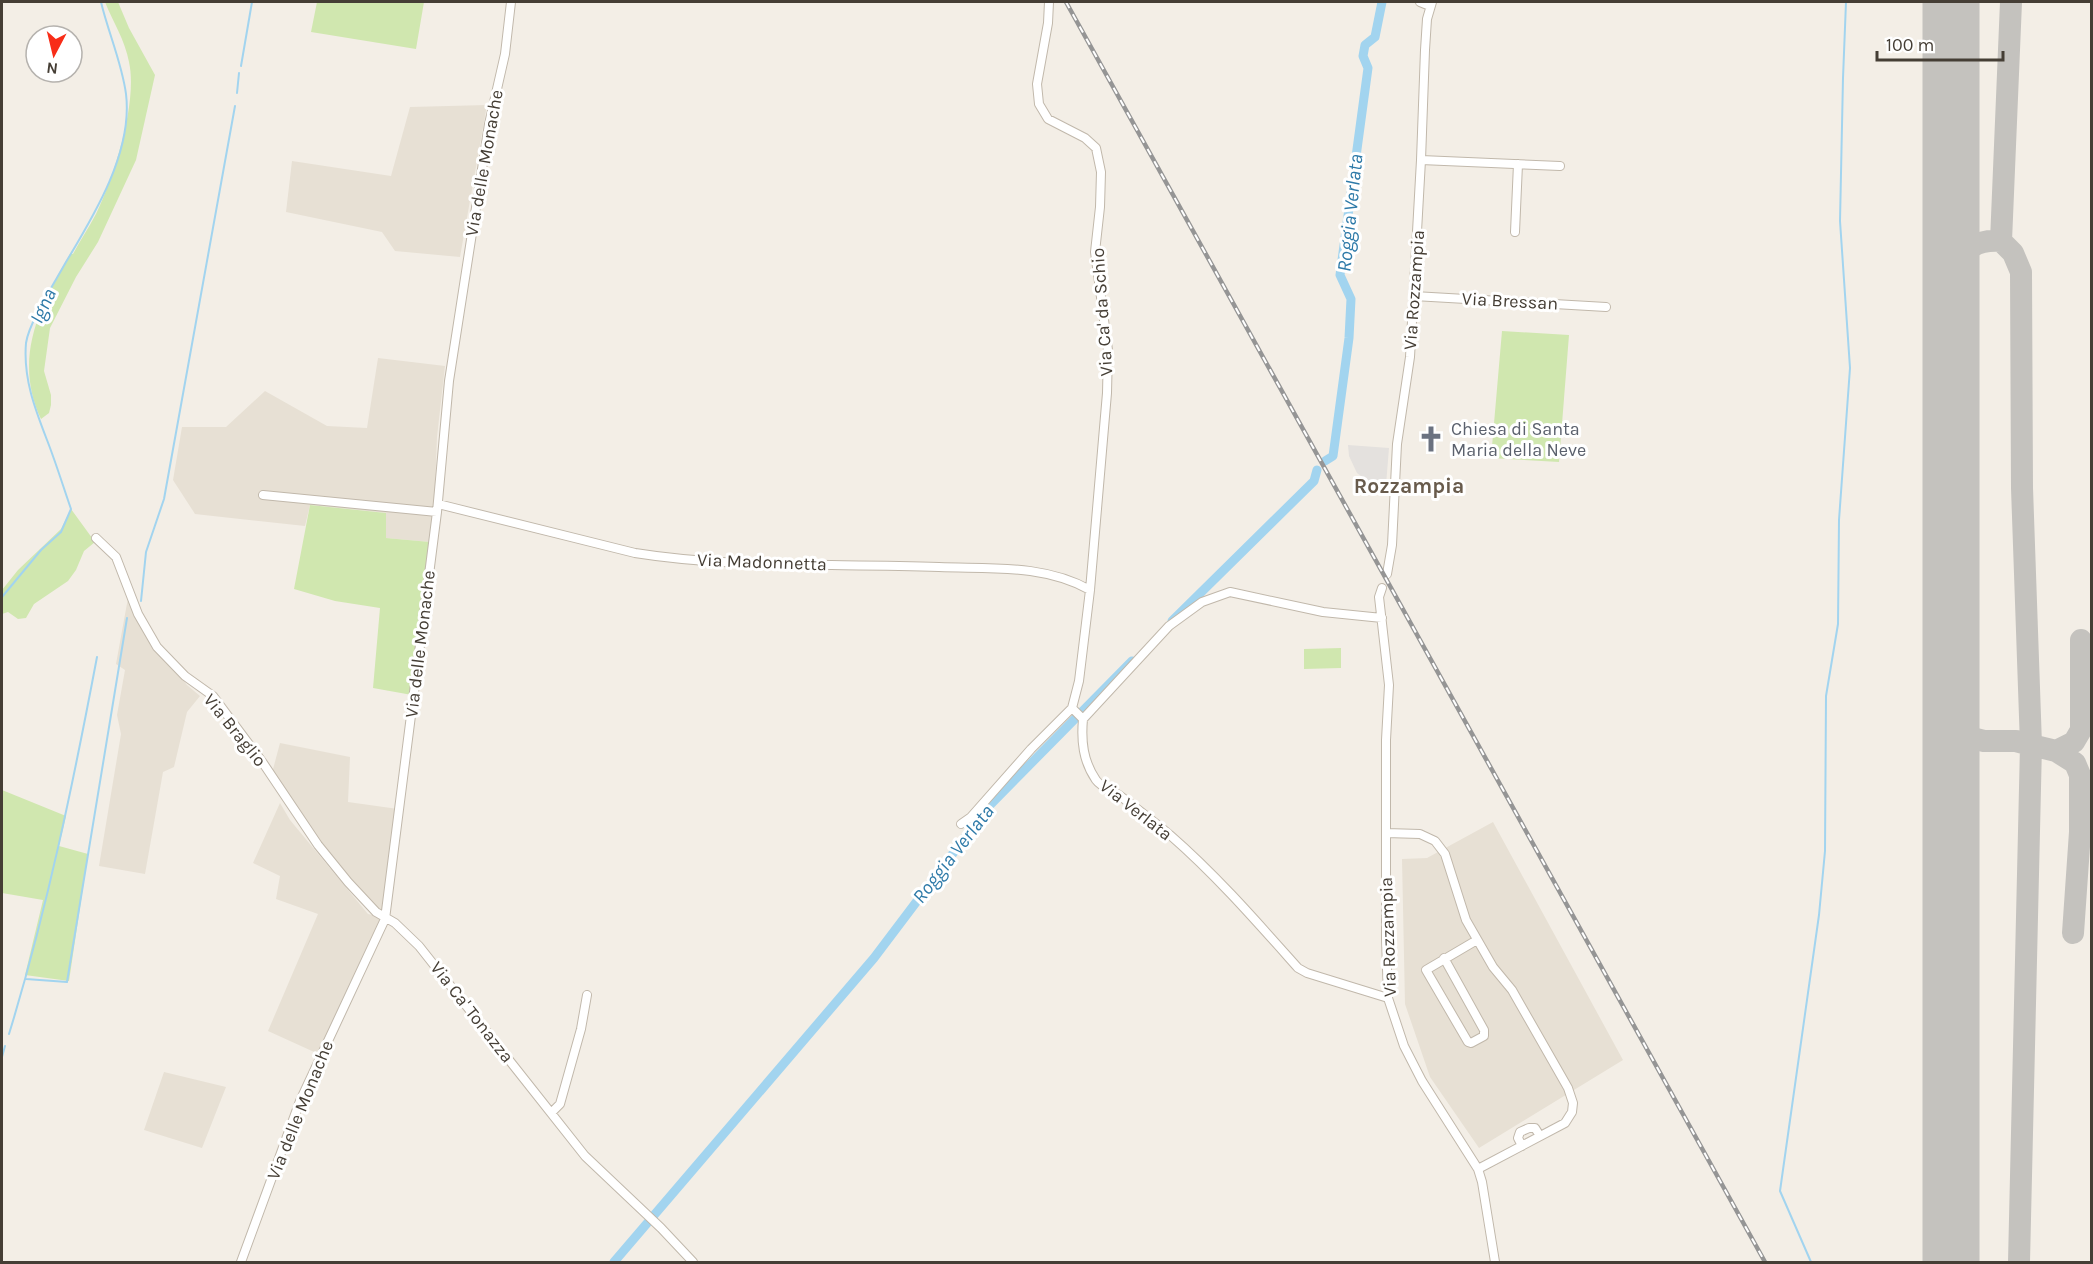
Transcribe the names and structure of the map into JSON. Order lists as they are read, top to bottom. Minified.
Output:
{"streets":{"street":["Via delle Monache","Via Rozzampia","Via Bressan","Via Ca' da Schio","Via Madonnetta","Via Braglio","Via Verlata","Via Ca' Tonazza"]},"crossings":[["Via delle Monache","Via Madonnetta"],["Via delle Monache","Via Braglio"],["Via delle Monache","Via Ca' Tonazza"],["Via Rozzampia","Via Bressan"],["Via Rozzampia","Via Verlata"],["Via Ca' da Schio","Via Madonnetta"],["Via Ca' da Schio","Via Verlata"],["Via Braglio","Via Ca' Tonazza"]],"districts":["Rozzampia"],"water":["Roggia Verlata","Igna"],"places":{"church":["Chiesa di Santa Maria della Neve"]},"scale_bar":"100 m","north":"bottom"}
